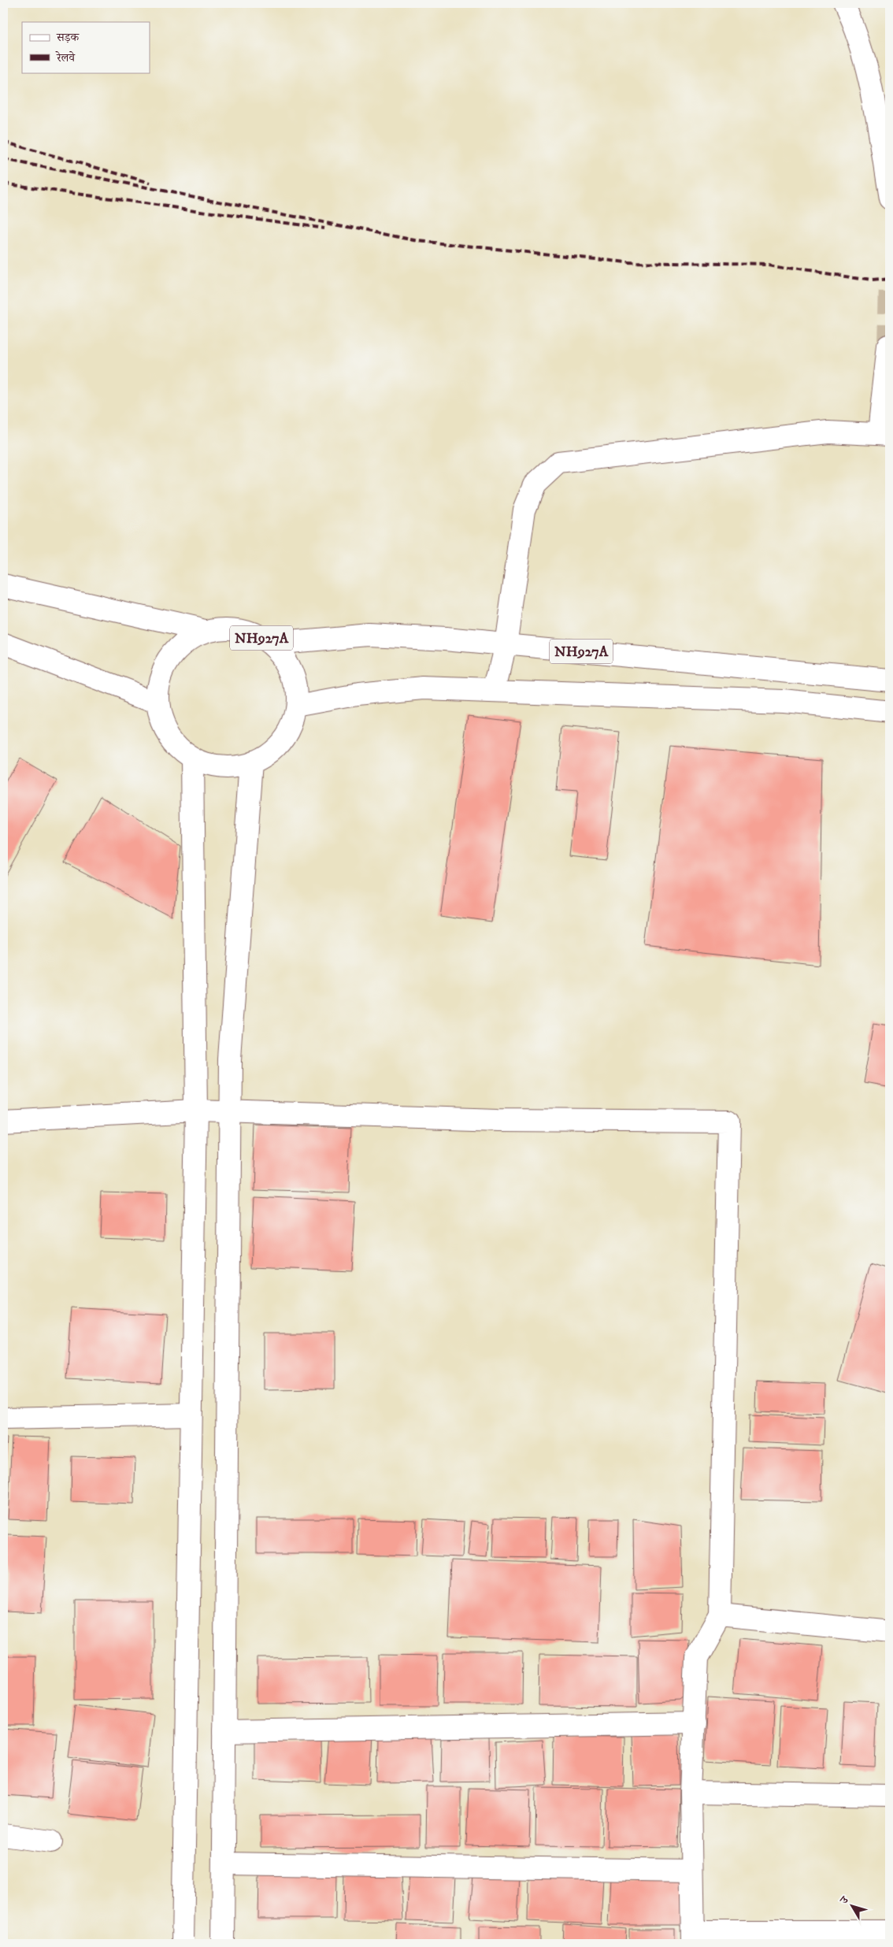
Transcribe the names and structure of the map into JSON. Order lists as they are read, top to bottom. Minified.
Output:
{"streets":{"main road":["NH927A"]},"legend":["सड़क","रेलवे"],"north":"top left"}
